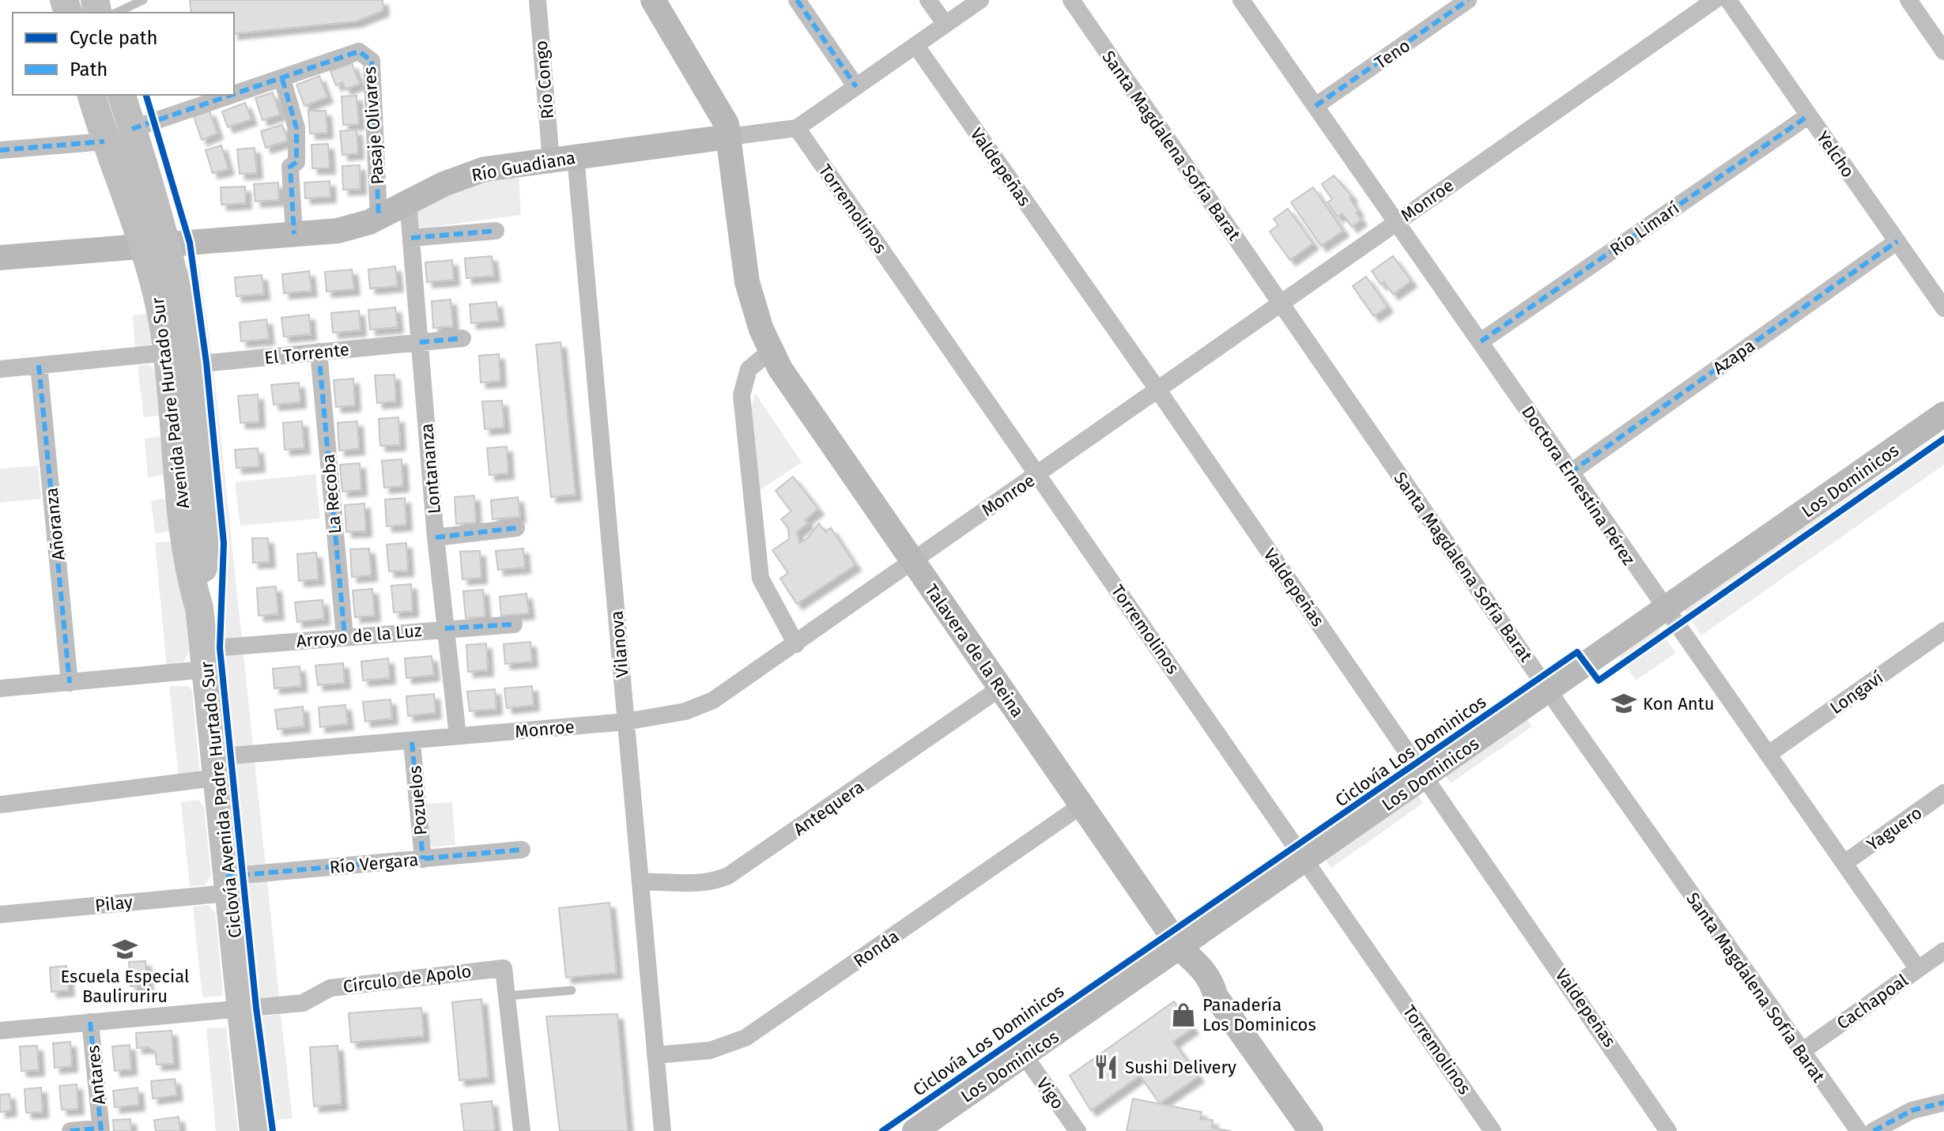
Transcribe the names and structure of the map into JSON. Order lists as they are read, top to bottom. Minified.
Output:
{"streets":{"main road":["Avenida Padre Hurtado Sur"],"street":["Teno","Río Congo","Pasaje Olivares","Santa Magdalena Sofía Barat","Yelcho","Río Guadiana","Valdepeñas","Monroe","Torremolinos","Río Limarí","El Torrente","Azapa","Lontananza","Los Dominicos","Doctora Ernestina Pérez","La Recoba","Añoranza","Arroyo de la Luz","Vilanova","Talavera de la Reina","Longaví","Pozuelos","Antequera","Yaguero","Río Vergara","Pilay","Ronda","Círculo de Apolo","Cachapoal","Antares","Vigo"],"cycle path":["Ciclovía Los Dominicos","Ciclovía Avenida Padre Hurtado Sur"]},"crossings":[["Teno","Doctora Ernestina Pérez"],["Río Congo","Río Guadiana"],["Río Congo","Vilanova"],["Pasaje Olivares","Río Guadiana"],["Pasaje Olivares","Avenida Padre Hurtado Sur"],["Santa Magdalena Sofía Barat","Monroe"],["Santa Magdalena Sofía Barat","Los Dominicos"],["Santa Magdalena Sofía Barat","Cachapoal"],["Yelcho","Río Limarí"],["Yelcho","Azapa"],["Río Guadiana","Valdepeñas"],["Río Guadiana","Torremolinos"],["Río Guadiana","Avenida Padre Hurtado Sur"],["Río Guadiana","Lontananza"],["Río Guadiana","Vilanova"],["Río Guadiana","Talavera de la Reina"],["Valdepeñas","Monroe"],["Valdepeñas","Los Dominicos"],["Monroe","Torremolinos"],["Monroe","Avenida Padre Hurtado Sur"],["Monroe","Lontananza"],["Monroe","Doctora Ernestina Pérez"],["Monroe","Vilanova"],["Monroe","Talavera de la Reina"],["Monroe","Pozuelos"],["Torremolinos","Los Dominicos"],["Río Limarí","Doctora Ernestina Pérez"],["El Torrente","Avenida Padre Hurtado Sur"],["El Torrente","Lontananza"],["El Torrente","La Recoba"],["Azapa","Doctora Ernestina Pérez"],["Avenida Padre Hurtado Sur","Arroyo de la Luz"],["Avenida Padre Hurtado Sur","Río Vergara"],["Avenida Padre Hurtado Sur","Pilay"],["Avenida Padre Hurtado Sur","Círculo de Apolo"],["Lontananza","Arroyo de la Luz"],["Los Dominicos","Doctora Ernestina Pérez"],["Los Dominicos","Talavera de la Reina"],["Los Dominicos","Vigo"],["Doctora Ernestina Pérez","Longaví"],["Doctora Ernestina Pérez","Yaguero"],["Doctora Ernestina Pérez","Cachapoal"],["La Recoba","Arroyo de la Luz"],["Añoranza","Arroyo de la Luz"],["Vilanova","Antequera"],["Vilanova","Ronda"],["Talavera de la Reina","Antequera"],["Talavera de la Reina","Ronda"],["Pozuelos","Río Vergara"],["Río Vergara","Pilay"],["Círculo de Apolo","Antares"]],"places":{"school or university":["Kon Antu","Escuela Especial Bauliruriru"],"shop":["Panadería Los Dominicos"],"restaurant":["Sushi Delivery"]},"legend":["Cycle path","Path"]}
